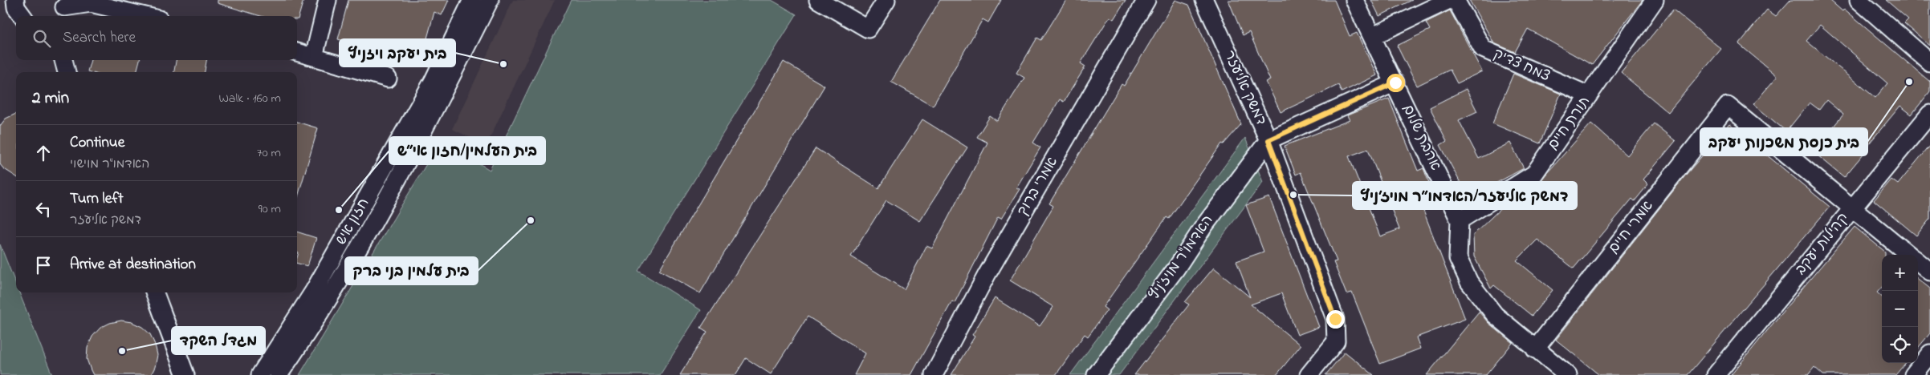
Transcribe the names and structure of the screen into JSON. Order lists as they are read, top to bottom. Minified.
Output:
{"streets":{"street":["צמח צדיק","דמשק אליעזר","תורת חיים","אהבת שלום","אמרי ברוך","חזון איש","אמרי חיים","קהילות יעקב","האדמו\"ר מויז'ניץ"]},"crossings":[["צמח צדיק","תורת חיים"],["דמשק אליעזר","האדמו\"ר מויז'ניץ"],["תורת חיים","אהבת שלום"],["אהבת שלום","אמרי חיים"],["אמרי חיים","קהילות יעקב"]],"places":["בית יעקב ויזניץ","בית כנסת משכנות יעקב","דמשק אליעזר/האדמו״ר מויז׳ניץ","בית העלמין/חזון אי״ש","בית עלמין בני ברק","מגדל השקד"],"page":{"search":"Search here","heading":["2 min","Walk · 160 m"],"list":[["Continue","האדמו\"ר מוישוי","70 m"],["Turn left","דמשק אליעזר","90 m"],"Arrive at destination"],"map_buttons":["+","−"]}}
